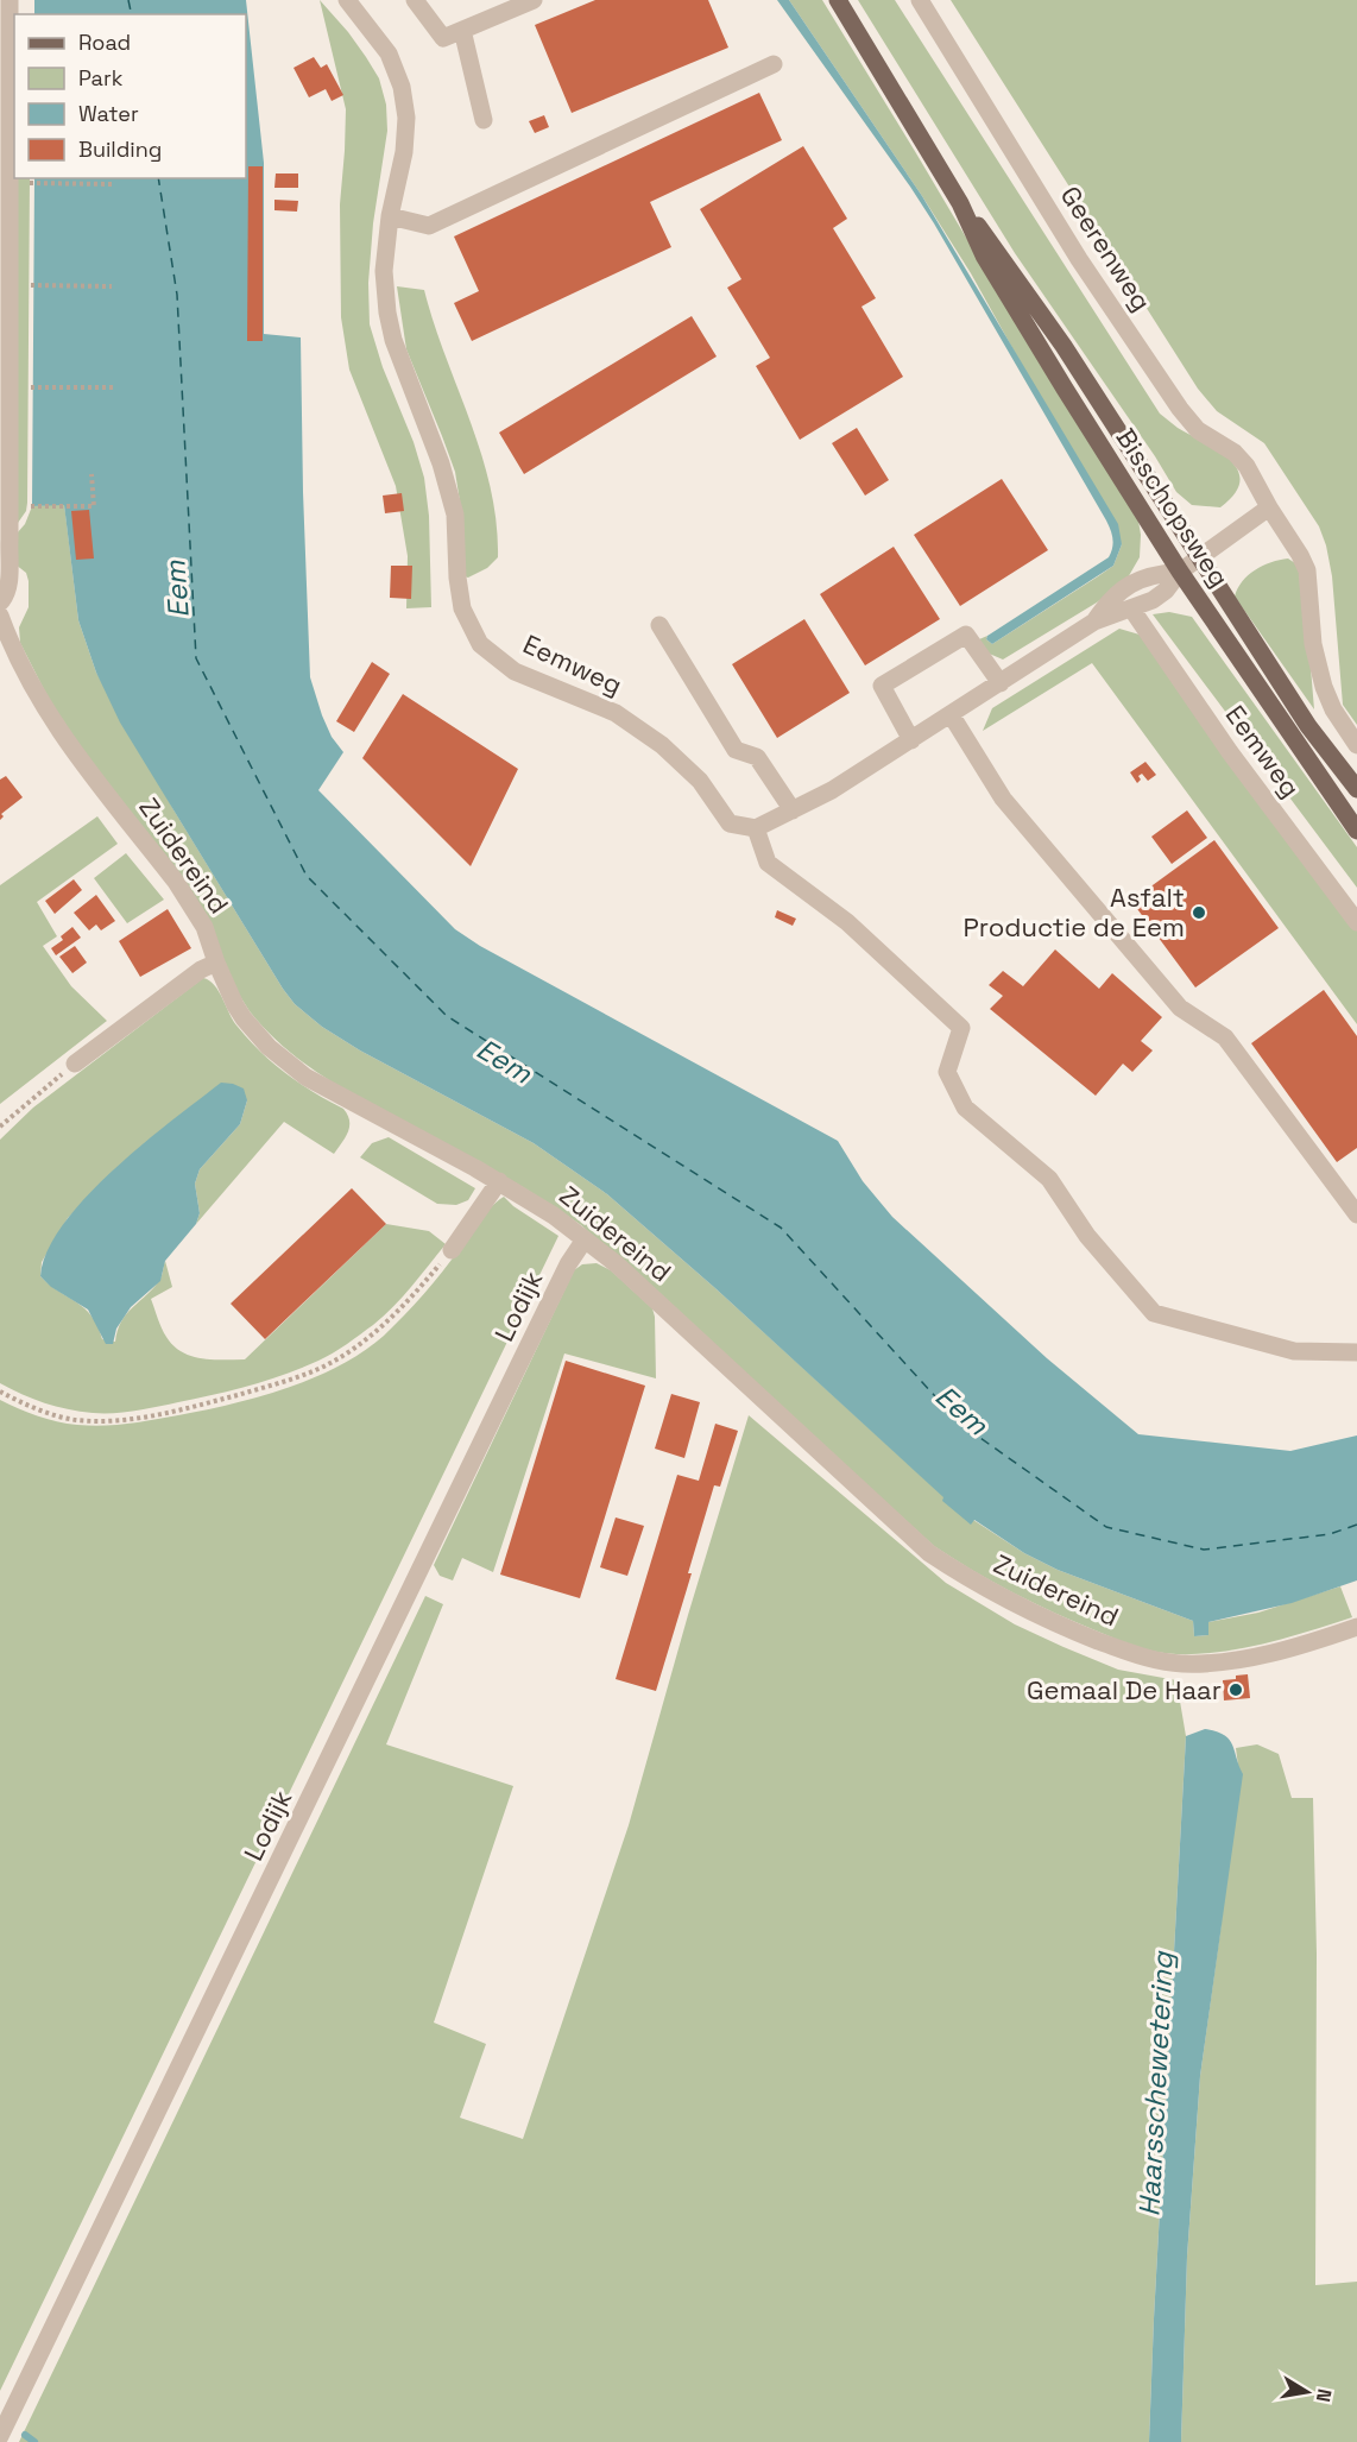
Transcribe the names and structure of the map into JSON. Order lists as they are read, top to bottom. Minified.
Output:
{"streets":{"main road":["Bisschopsweg"],"street":["Geerenweg","Eemweg","Zuidereind","Lodijk"]},"crossings":[["Zuidereind","Lodijk"]],"water":["Eem","Haarsschewetering"],"places":["Asfalt Productie de Eem","Gemaal De Haar"],"legend":["Road","Park","Water","Building"],"north":"right"}
